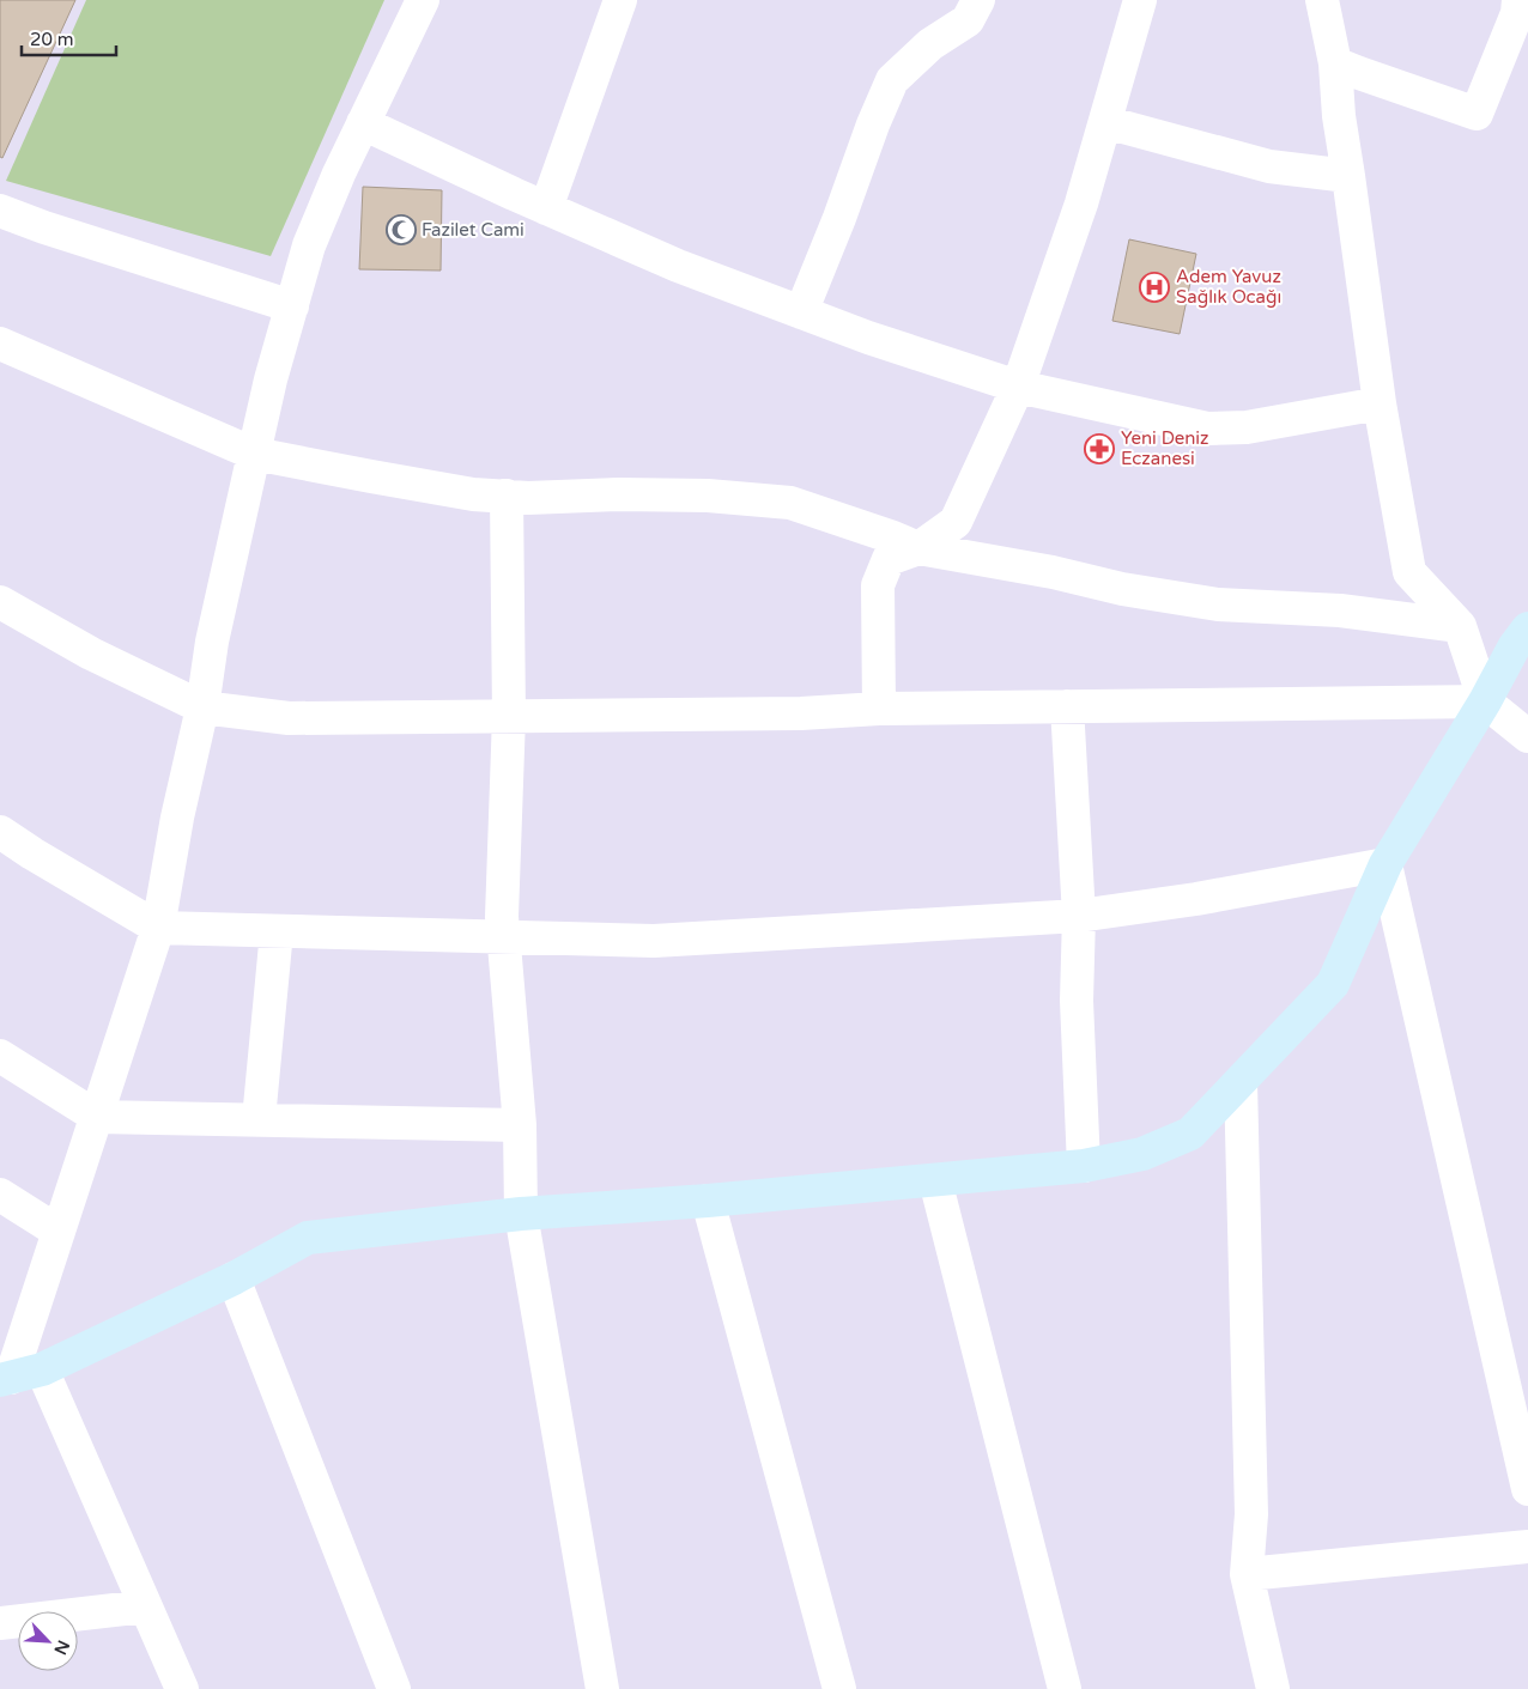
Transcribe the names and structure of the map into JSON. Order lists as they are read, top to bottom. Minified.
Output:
{"places":{"mosque":["Fazilet Cami"],"hospital":["Adem Yavuz Sağlık Ocağı"],"pharmacy":["Yeni Deniz Eczanesi"]},"scale_bar":"20 m","north":"bottom right"}
